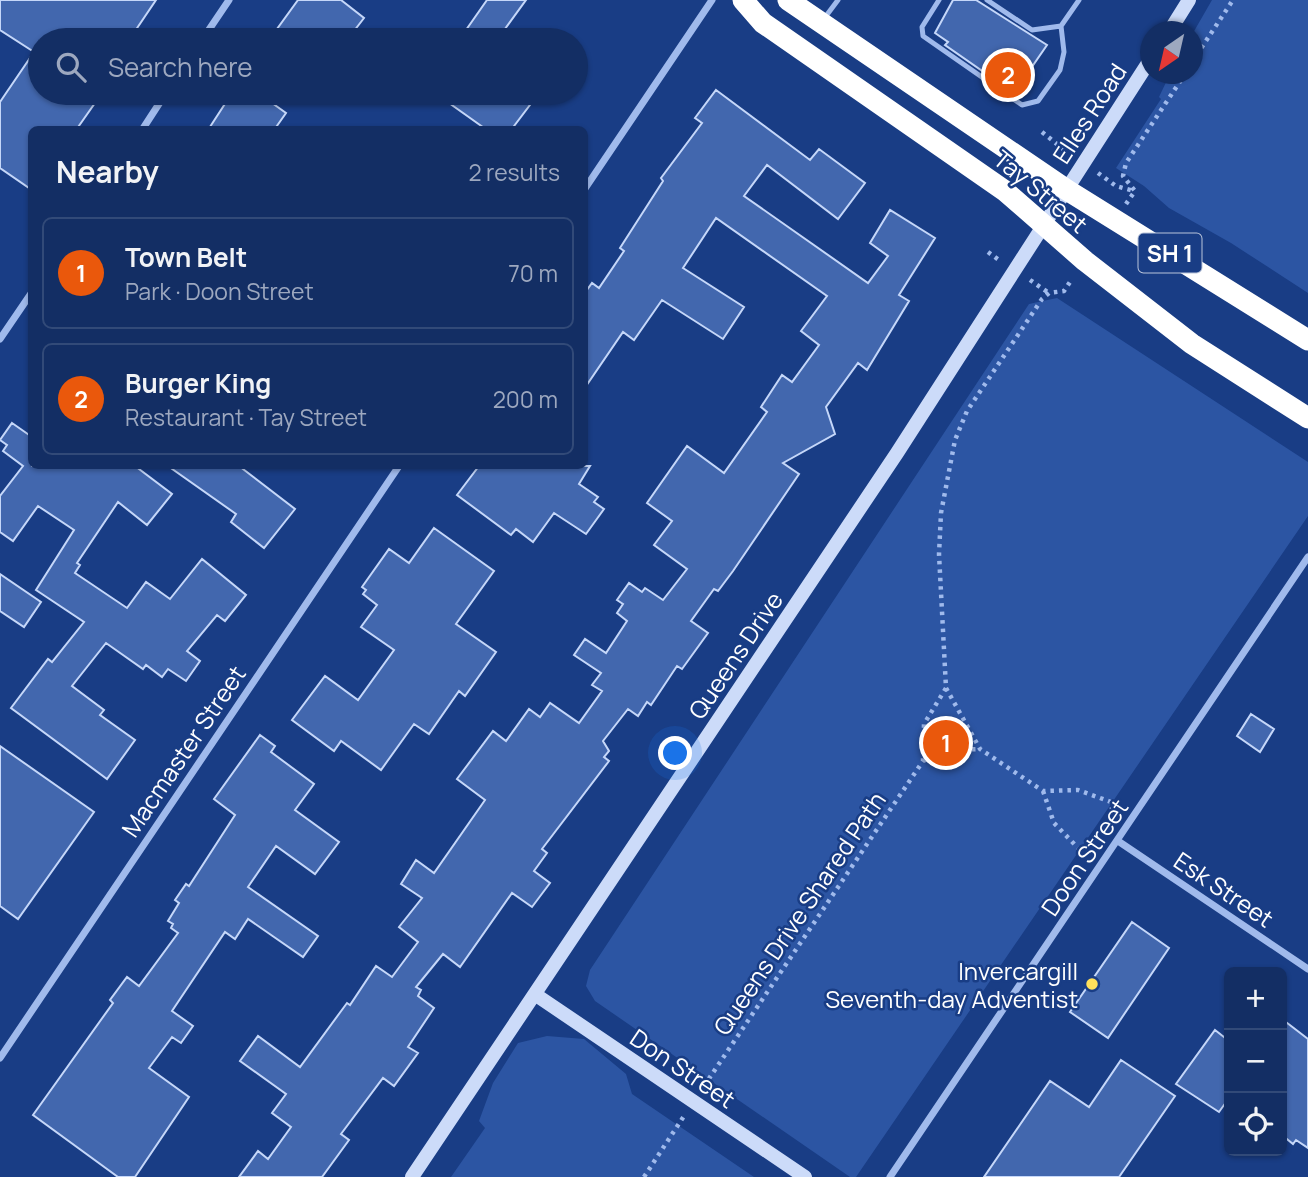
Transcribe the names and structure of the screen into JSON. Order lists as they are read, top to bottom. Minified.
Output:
{"streets":{"highway":["Tay Street","SH 1"],"main road":["Elles Road","Queens Drive","Don Street"],"street":["Macmaster Street","Doon Street","Esk Street"],"path":["Queens Drive Shared Path"]},"crossings":[["Elles Road","Tay Street"],["Elles Road","Queens Drive"],["Tay Street","Queens Drive"],["Queens Drive","Don Street"],["Doon Street","Esk Street"]],"places":["Invercargill Seventh-day Adventist"],"north":"bottom left","page":{"search":"Search here","pins":["2","1"],"heading":["Nearby","2 results"],"list":[{"mark":"1","name":"Town Belt","note":"Park · Doon Street","value":"70 m"},{"mark":"2","name":"Burger King","note":"Restaurant · Tay Street","value":"200 m"}],"map_buttons":["+","−"]}}
